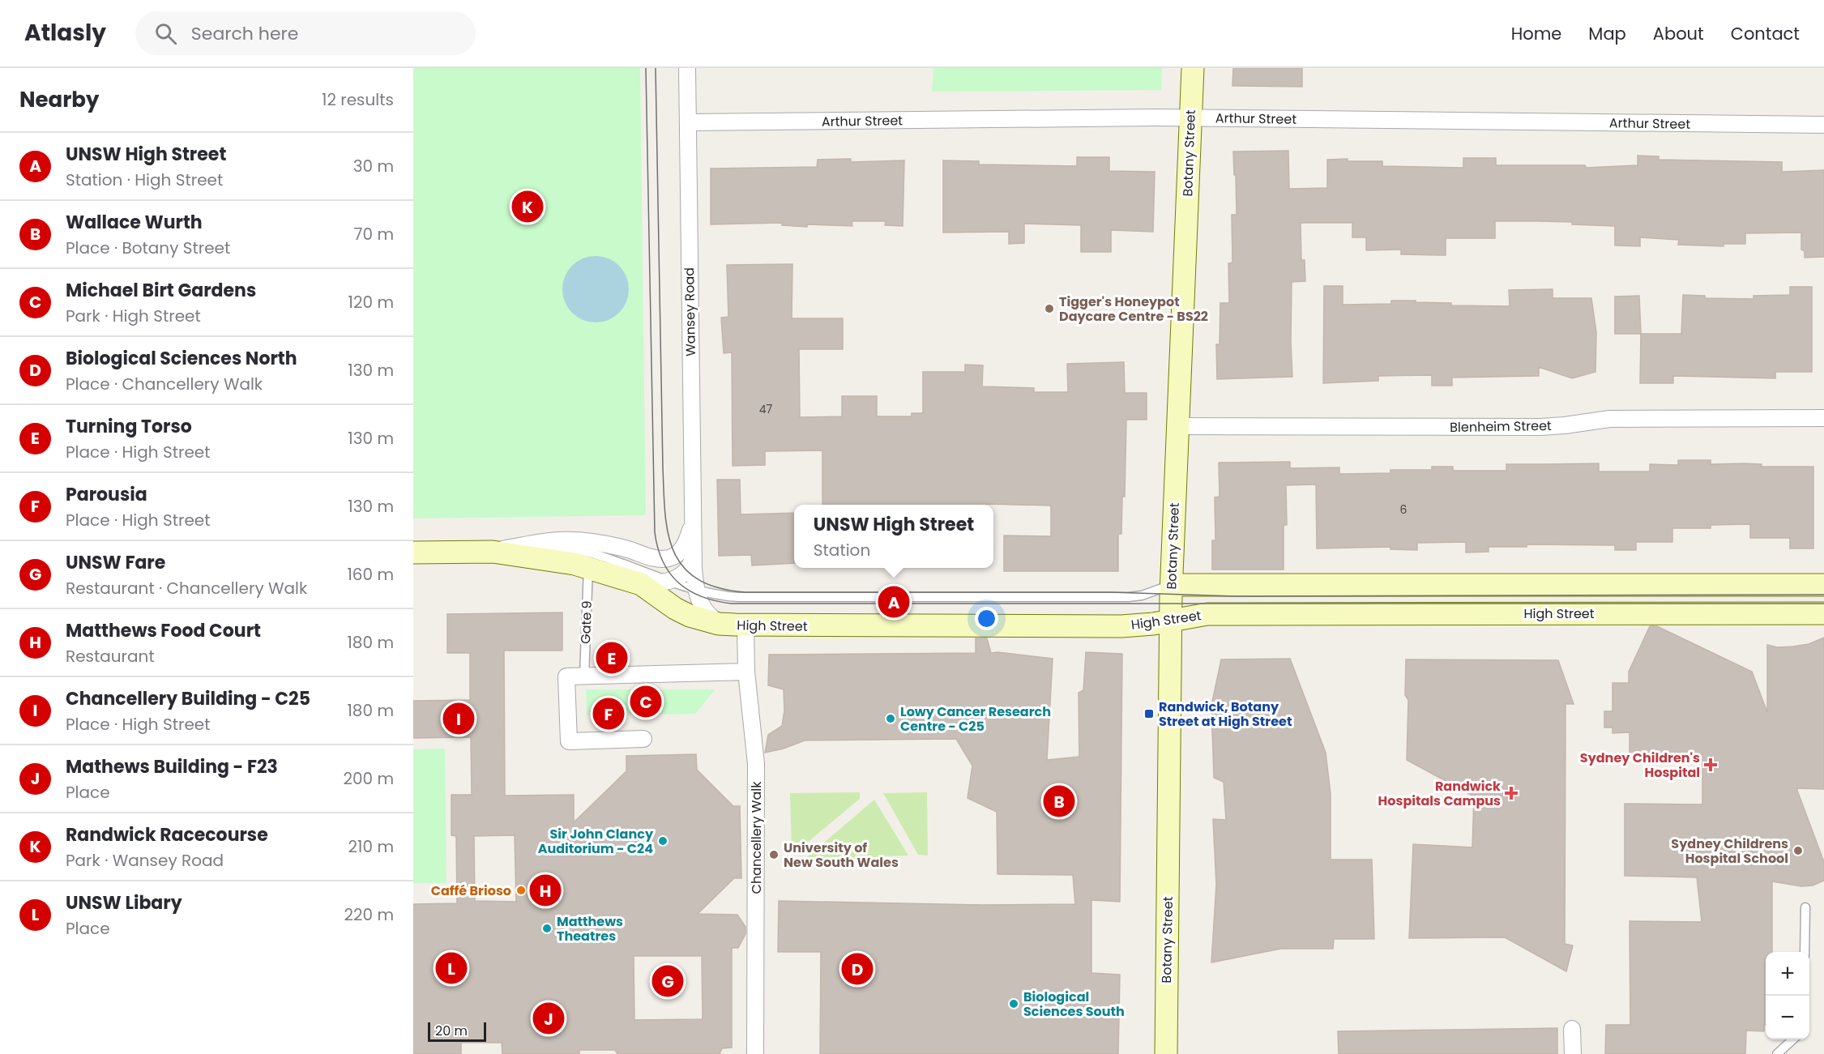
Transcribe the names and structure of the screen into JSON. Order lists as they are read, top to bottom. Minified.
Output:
{"streets":{"street":["Arthur Street","Botany Street","Wansey Road","Blenheim Street","High Street","Chancellery Walk"],"lane":["Gate 9"]},"crossings":[["Arthur Street","Botany Street"],["Arthur Street","Wansey Road"],["Botany Street","Blenheim Street"],["Botany Street","High Street"],["Wansey Road","High Street"],["High Street","Gate 9"],["High Street","Chancellery Walk"]],"places":{"other":["Tigger's Honeypot Daycare Centre - BS22","Lowy Cancer Research Centre - C25","Sir John Clancy Auditorium - C24","Sydney Childrens Hospital School","University of New South Wales","Caffé Brioso","Matthews Theatres","Biological Sciences South"],"transit":["Randwick, Botany Street at High Street"],"health":["Sydney Children's Hospital","Randwick Hospitals Campus"]},"house_numbers":["47","6"],"scale_bar":"20 m","page":{"header":"Atlasly","search":"Search here","nav":["Home","Map","About","Contact"],"heading":["Nearby","12 results"],"list":[{"mark":"A","name":"UNSW High Street","note":"Station · High Street","value":"30 m"},{"mark":"B","name":"Wallace Wurth","note":"Place · Botany Street","value":"70 m"},{"mark":"C","name":"Michael Birt Gardens","note":"Park · High Street","value":"120 m"},{"mark":"D","name":"Biological Sciences North","note":"Place · Chancellery Walk","value":"130 m"},{"mark":"E","name":"Turning Torso","note":"Place · High Street","value":"130 m"},{"mark":"F","name":"Parousia","note":"Place · High Street","value":"130 m"},{"mark":"G","name":"UNSW Fare","note":"Restaurant · Chancellery Walk","value":"160 m"},{"mark":"H","name":"Matthews Food Court","note":"Restaurant","value":"180 m"},{"mark":"I","name":"Chancellery Building - C25","note":"Place · High Street","value":"180 m"},{"mark":"J","name":"Mathews Building - F23","note":"Place","value":"200 m"},{"mark":"K","name":"Randwick Racecourse","note":"Park · Wansey Road","value":"210 m"},{"mark":"L","name":"UNSW Libary","note":"Place","value":"220 m"}],"pins":["K","A","E","C","F","I","B","H","L","D","G","J"],"popup":["UNSW High Street","Station"],"map_buttons":["+","−"],"scale":"20 m"}}
